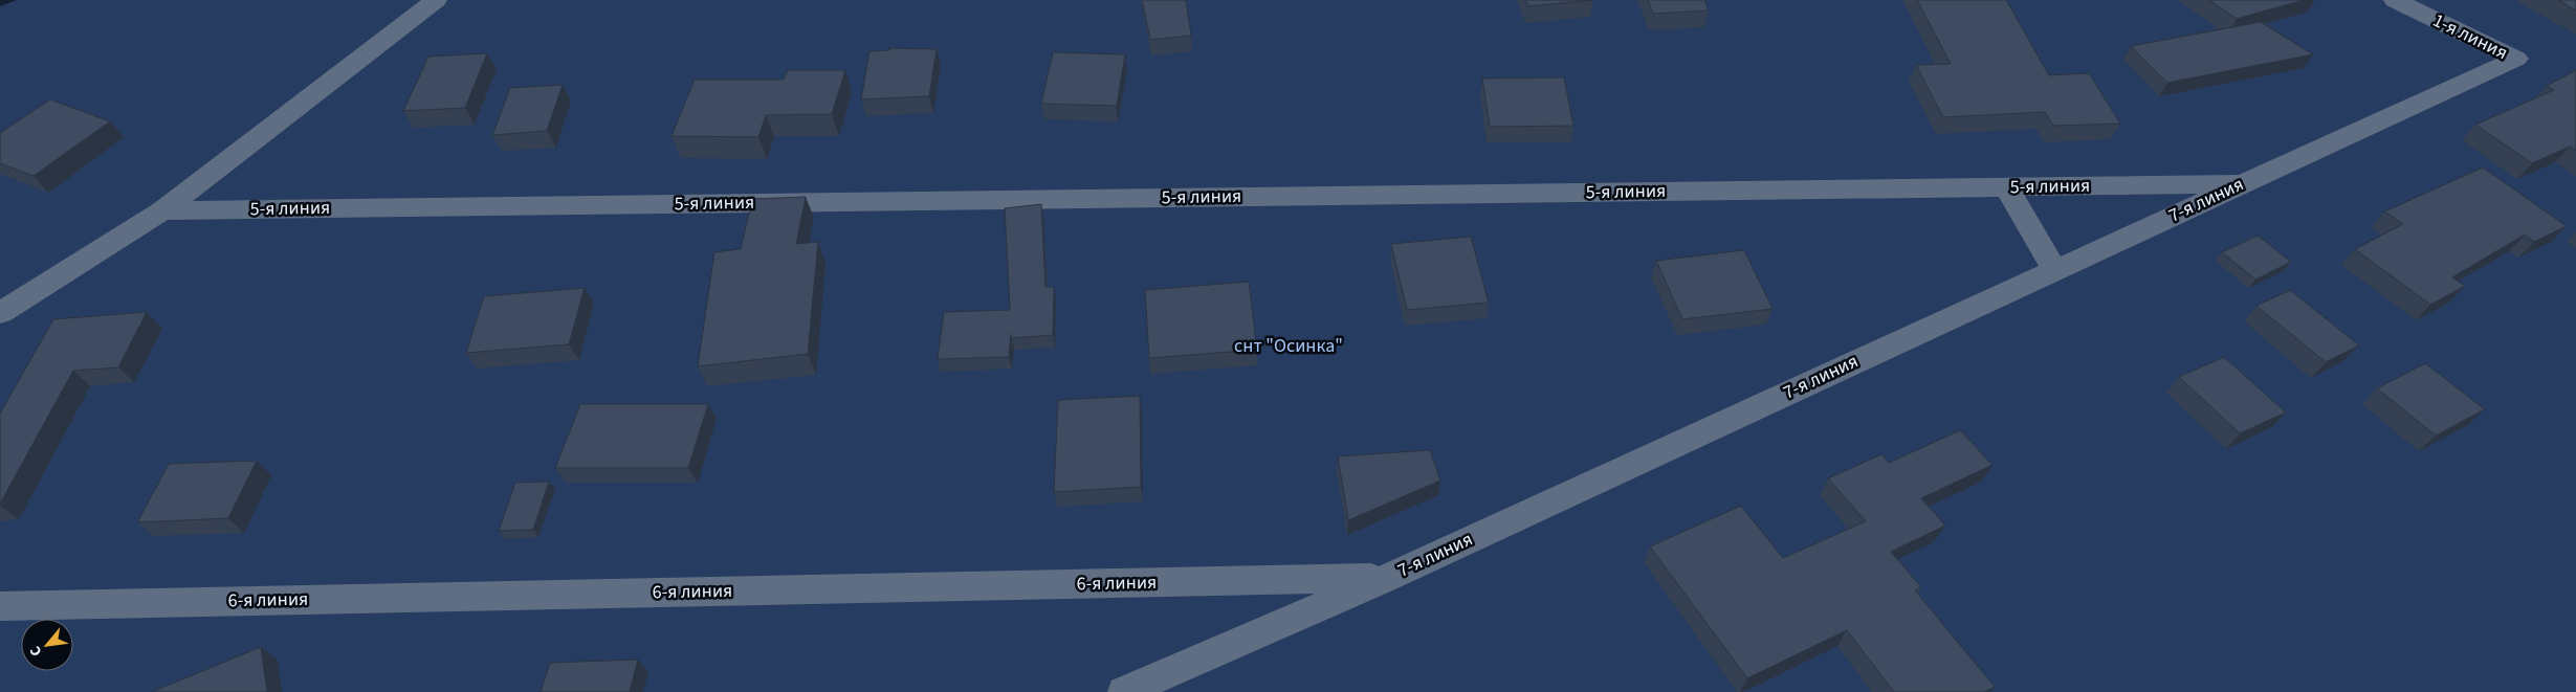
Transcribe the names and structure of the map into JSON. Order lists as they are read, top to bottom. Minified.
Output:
{"streets":{"street":["1-я линия","5-я линия","7-я линия","6-я линия"]},"crossings":[["1-я линия","7-я линия"],["5-я линия","7-я линия"],["7-я линия","6-я линия"]],"parks":["снт \"Осинка\""],"north":"bottom left"}
